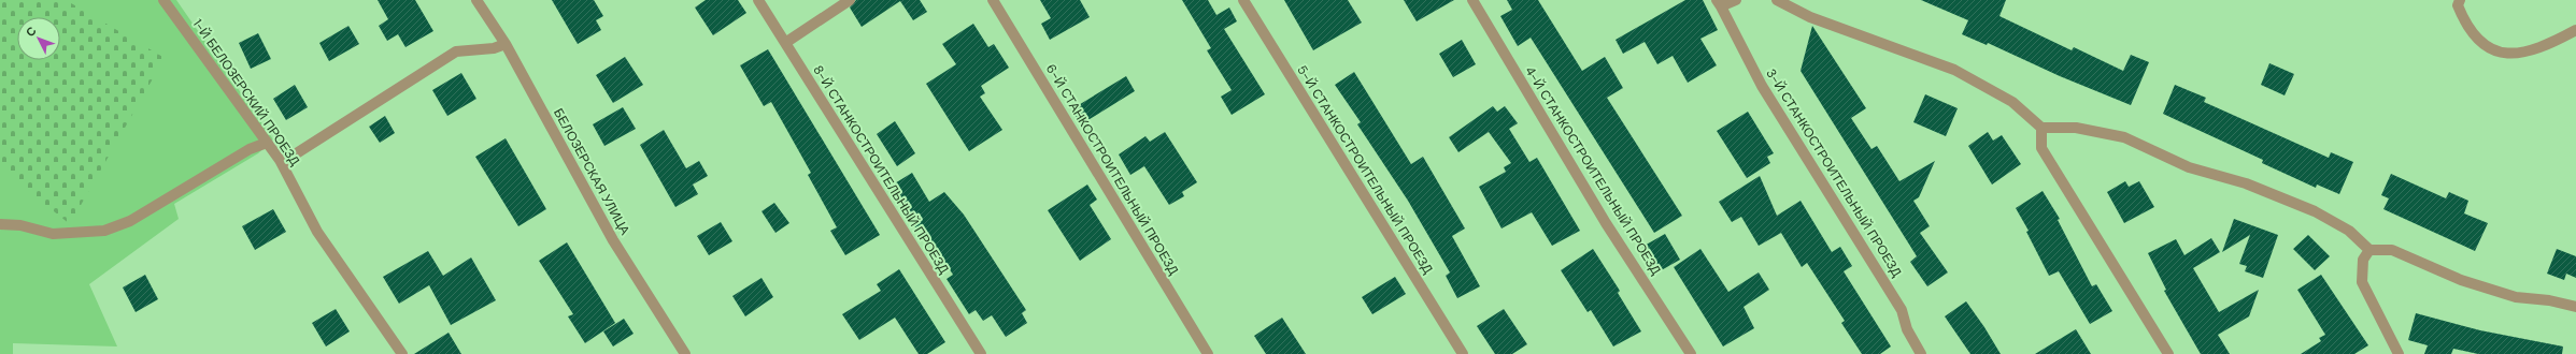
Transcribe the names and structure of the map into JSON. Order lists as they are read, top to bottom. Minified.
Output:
{"streets":{"street":["1-Й БЕЛОЗЕРСКИЙ ПРОЕЗД","8-Й СТАНКОСТРОИТЕЛЬНЫЙ ПРОЕЗД","6-Й СТАНКОСТРОИТЕЛЬНЫЙ ПРОЕЗД","5-Й СТАНКОСТРОИТЕЛЬНЫЙ ПРОЕЗД","4-Й СТАНКОСТРОИТЕЛЬНЫЙ ПРОЕЗД","БЕЛОЗЕРСКАЯ УЛИЦА","3-Й СТАНКОСТРОИТЕЛЬНЫЙ ПРОЕЗД"]},"north":"top left"}
